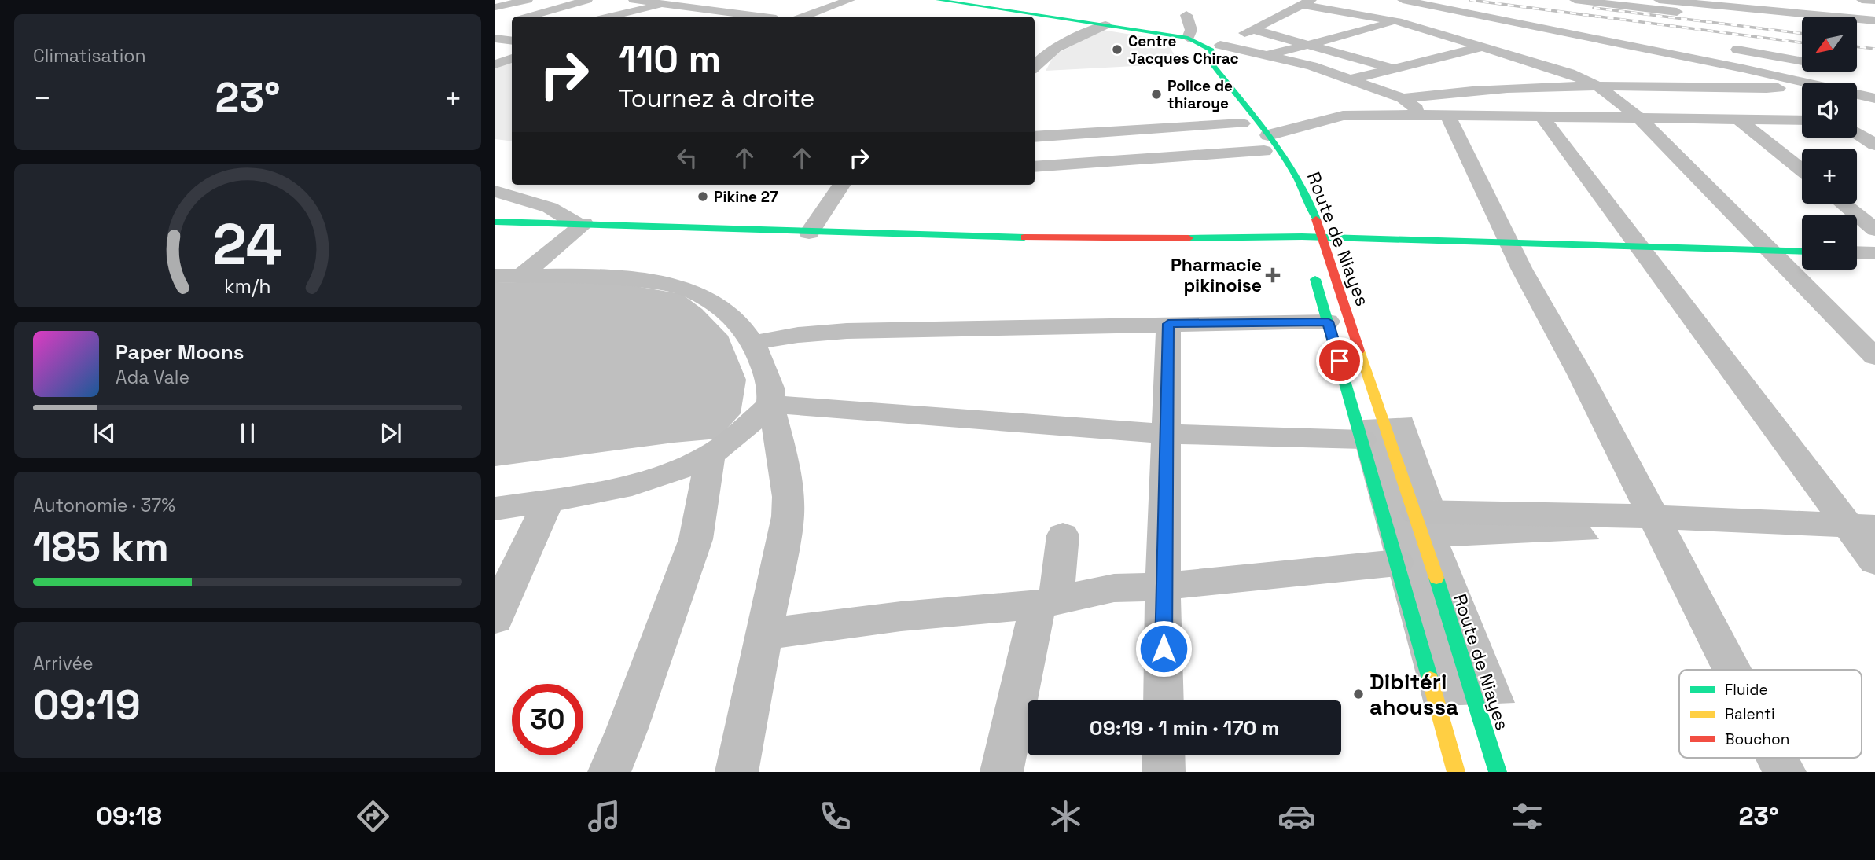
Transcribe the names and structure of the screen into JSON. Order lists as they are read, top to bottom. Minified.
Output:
{"streets":{"main road":["Route de Niayes"]},"places":{"other":["Centre Jacques Chirac","Police de thiaroye","Pikine 27","Dibitéri ahoussa"],"health":["Pharmacie pikinoise"]},"legend":["Fluide","Ralenti","Bouchon"],"north":"bottom left","page":{"tile":["Climatisation",["Autonomie · 37%","185 km"],["Arrivée","09:19"]],"map_buttons":["+","−"],"turn":["110 m","Tournez à droite"],"heat":["−","23°","+"],"song":["Paper Moons","Ada Vale"],"limit":"30","trip":"09:19 · 1 min · 170 m","tabs":["09:18","23°"],"gauge":["24","km/h"]}}
